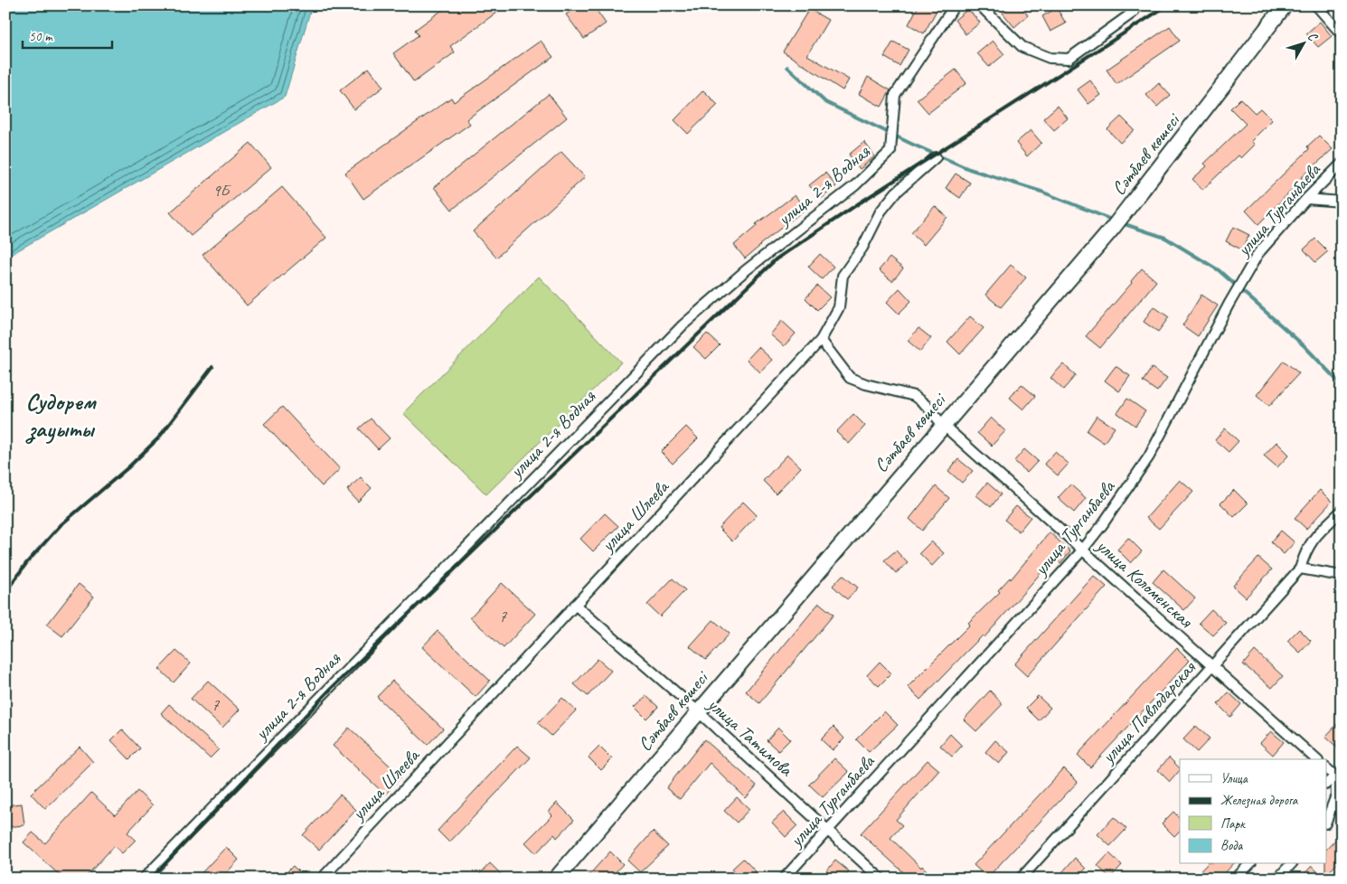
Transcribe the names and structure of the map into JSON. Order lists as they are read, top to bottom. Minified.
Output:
{"streets":{"main road":["Сәтбаев көшесі"],"street":["улица 2-я Водная","улица Турганбаева","улица Шлеева","улица Коломенская","улица Павлодарская","улица Татимова"]},"crossings":[["Сәтбаев көшесі","улица Коломенская"],["Сәтбаев көшесі","улица Татимова"],["улица Турганбаева","улица Коломенская"],["улица Турганбаева","улица Татимова"],["улица Шлеева","улица Коломенская"],["улица Шлеева","улица Татимова"],["улица Коломенская","улица Павлодарская"]],"districts":["Судорем зауыты"],"house_numbers":["9Б","7","7"],"legend":["Улица","Железная дорога","Парк","Вода"],"scale_bar":"50 m","north":"top right"}
